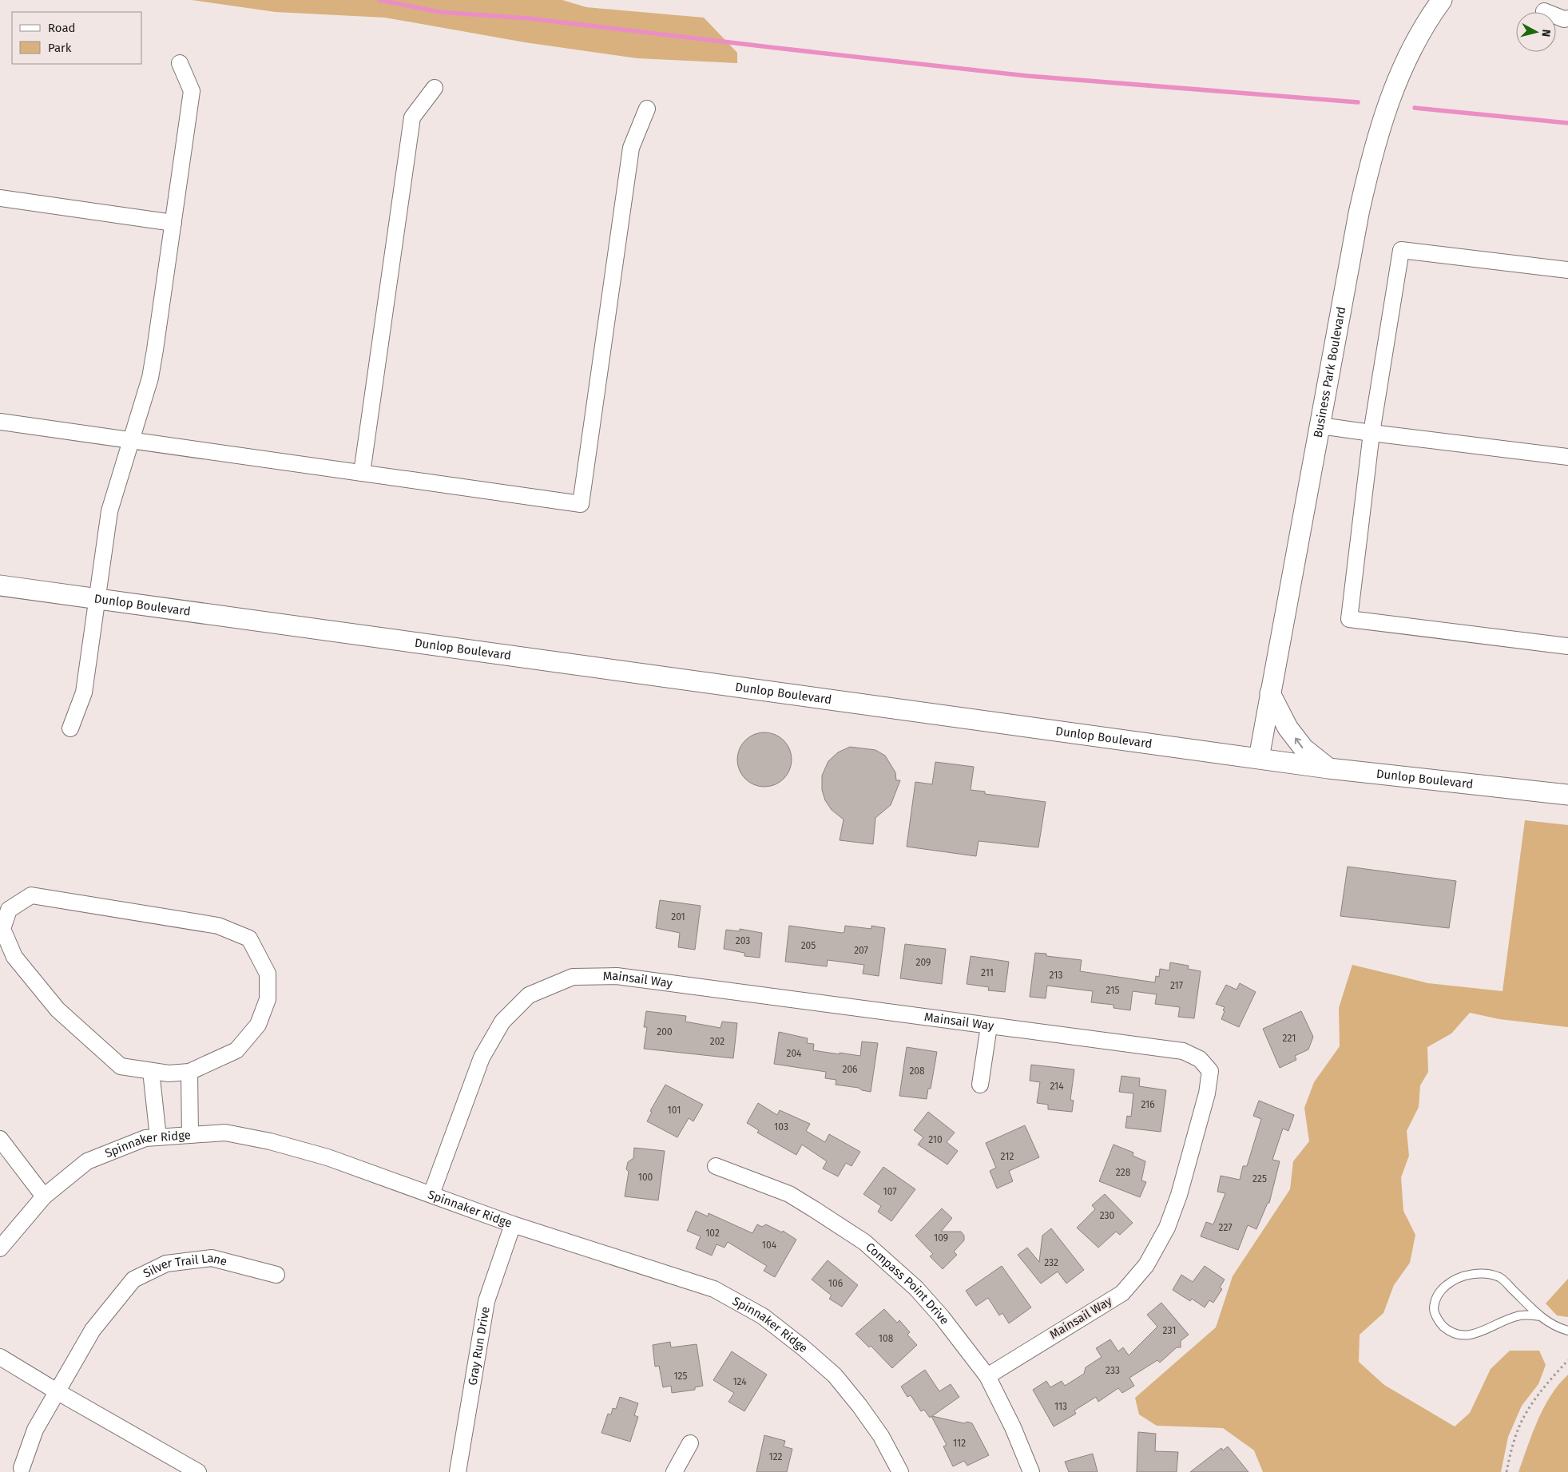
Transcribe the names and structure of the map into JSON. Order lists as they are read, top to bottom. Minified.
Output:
{"streets":{"street":["Business Park Boulevard","Dunlop Boulevard","Mainsail Way","Spinnaker Ridge","Silver Trail Lane","Compass Point Drive","Gray Run Drive"]},"crossings":[["Business Park Boulevard","Dunlop Boulevard"],["Mainsail Way","Spinnaker Ridge"],["Mainsail Way","Compass Point Drive"],["Spinnaker Ridge","Gray Run Drive"]],"house_numbers":["201","203","205","207","209","211","213","217","215","200","221","202","204","206","208","214","216","101","103","210","212","228","100","225","107","230","227","102","109","104","232","106","231","108","233","125","124","113","112","122"],"legend":["Road","Park"],"north":"right"}
